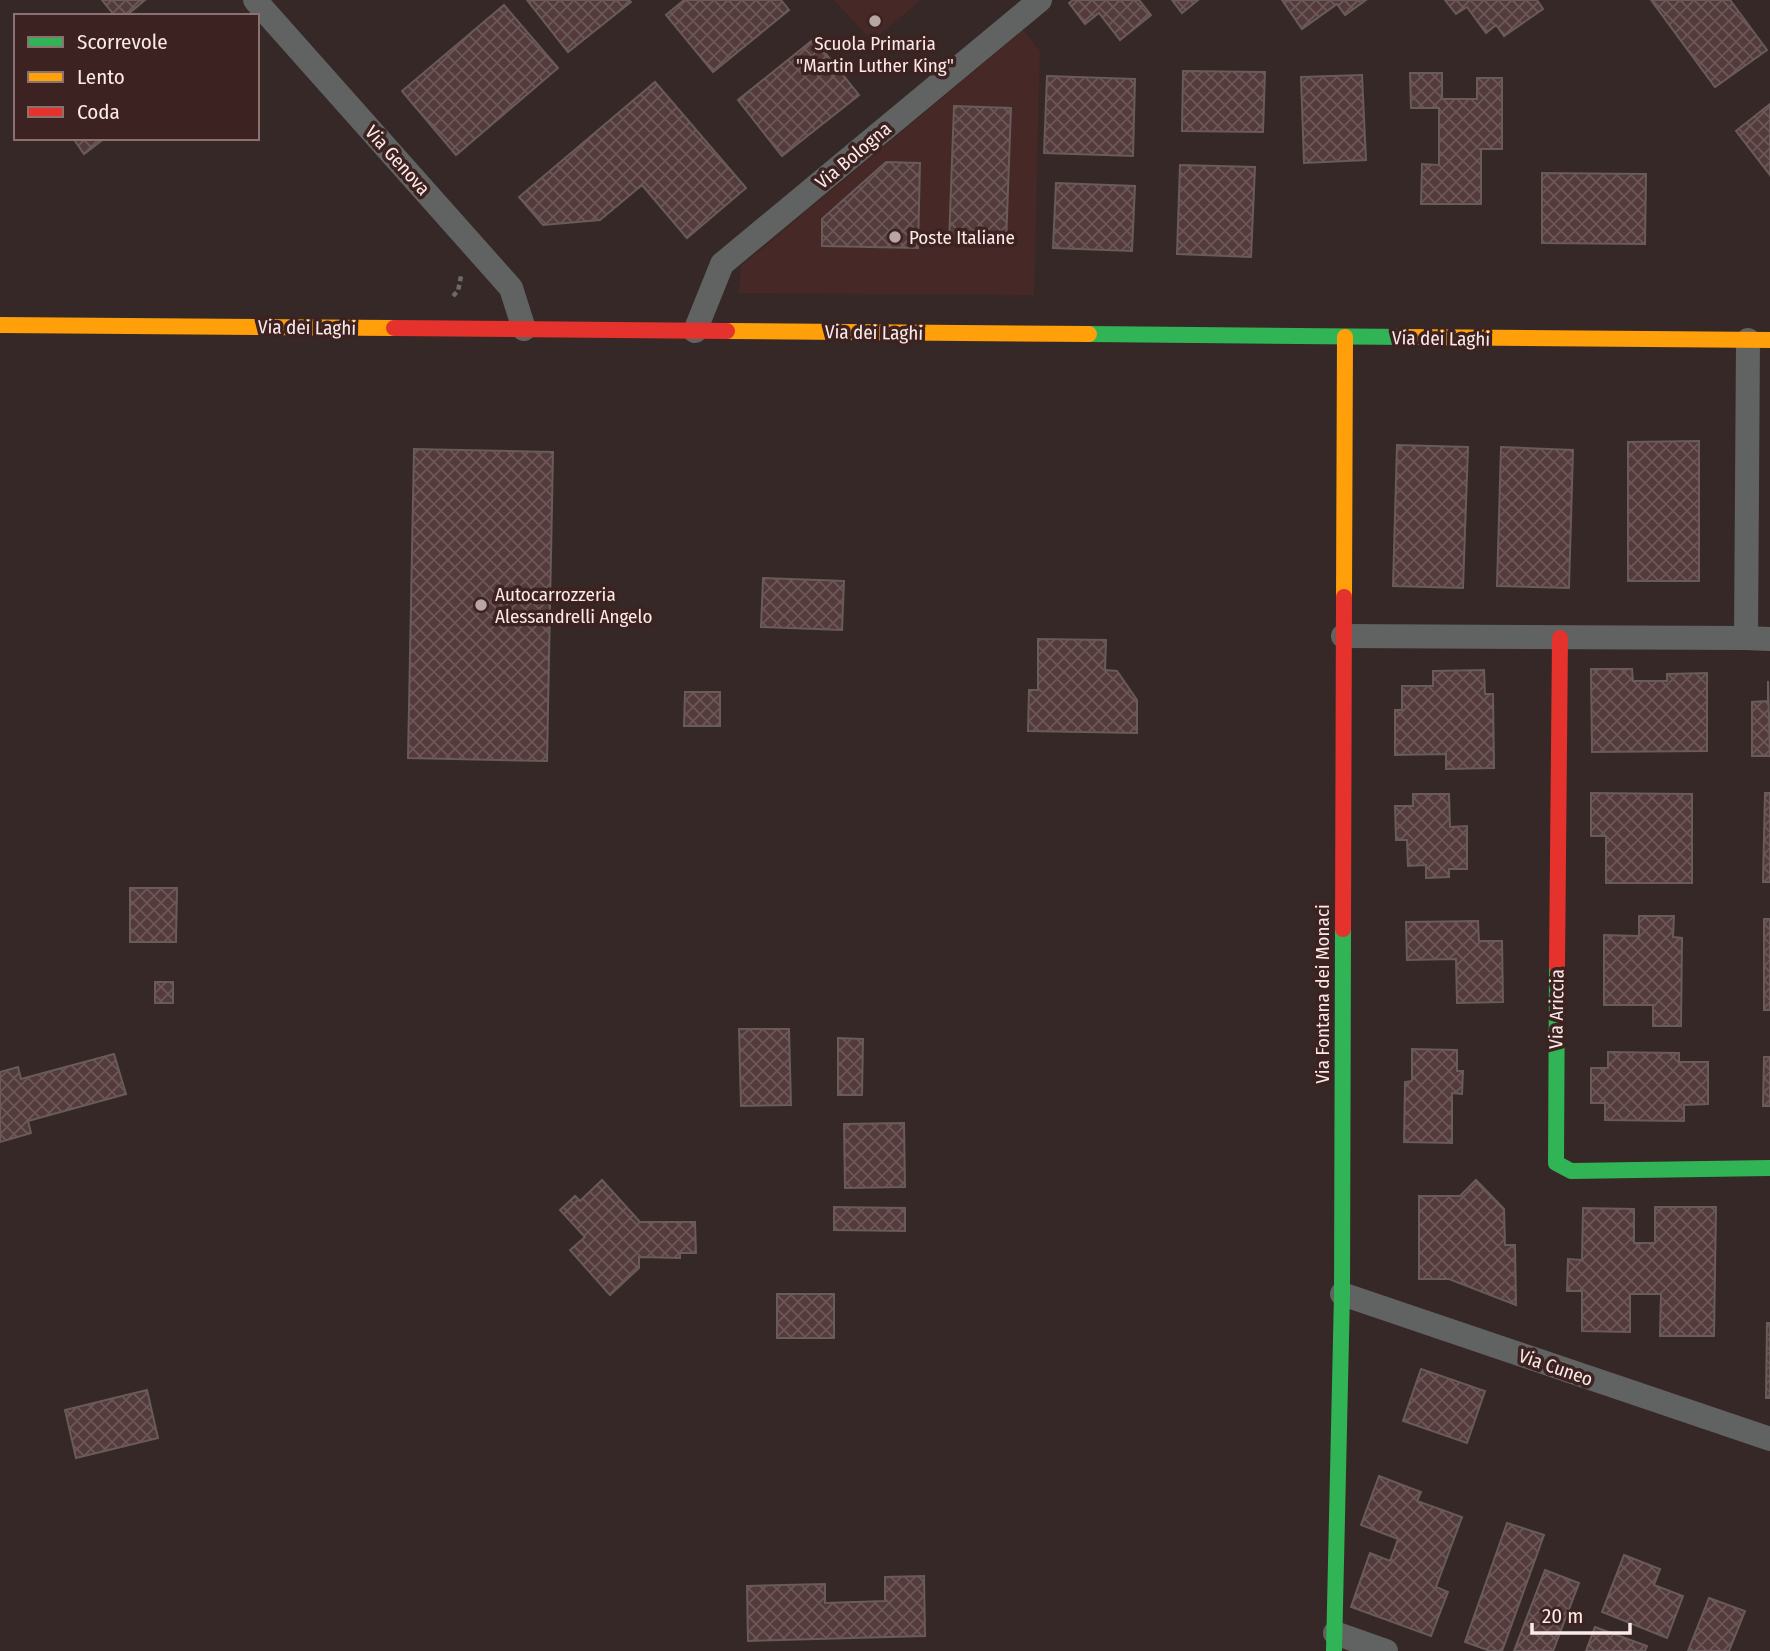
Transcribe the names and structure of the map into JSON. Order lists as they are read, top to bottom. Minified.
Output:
{"streets":{"street":["Via Bologna","Via Genova","Via dei Laghi","Via Fontana dei Monaci","Via Ariccia","Via Cuneo"]},"crossings":[["Via Bologna","Via dei Laghi"],["Via Genova","Via dei Laghi"],["Via dei Laghi","Via Fontana dei Monaci"],["Via Fontana dei Monaci","Via Cuneo"]],"places":["Scuola Primaria \"Martin Luther King\"","Poste Italiane","Autocarrozzeria Alessandrelli Angelo"],"legend":["Scorrevole","Lento","Coda"],"scale_bar":"20 m"}
